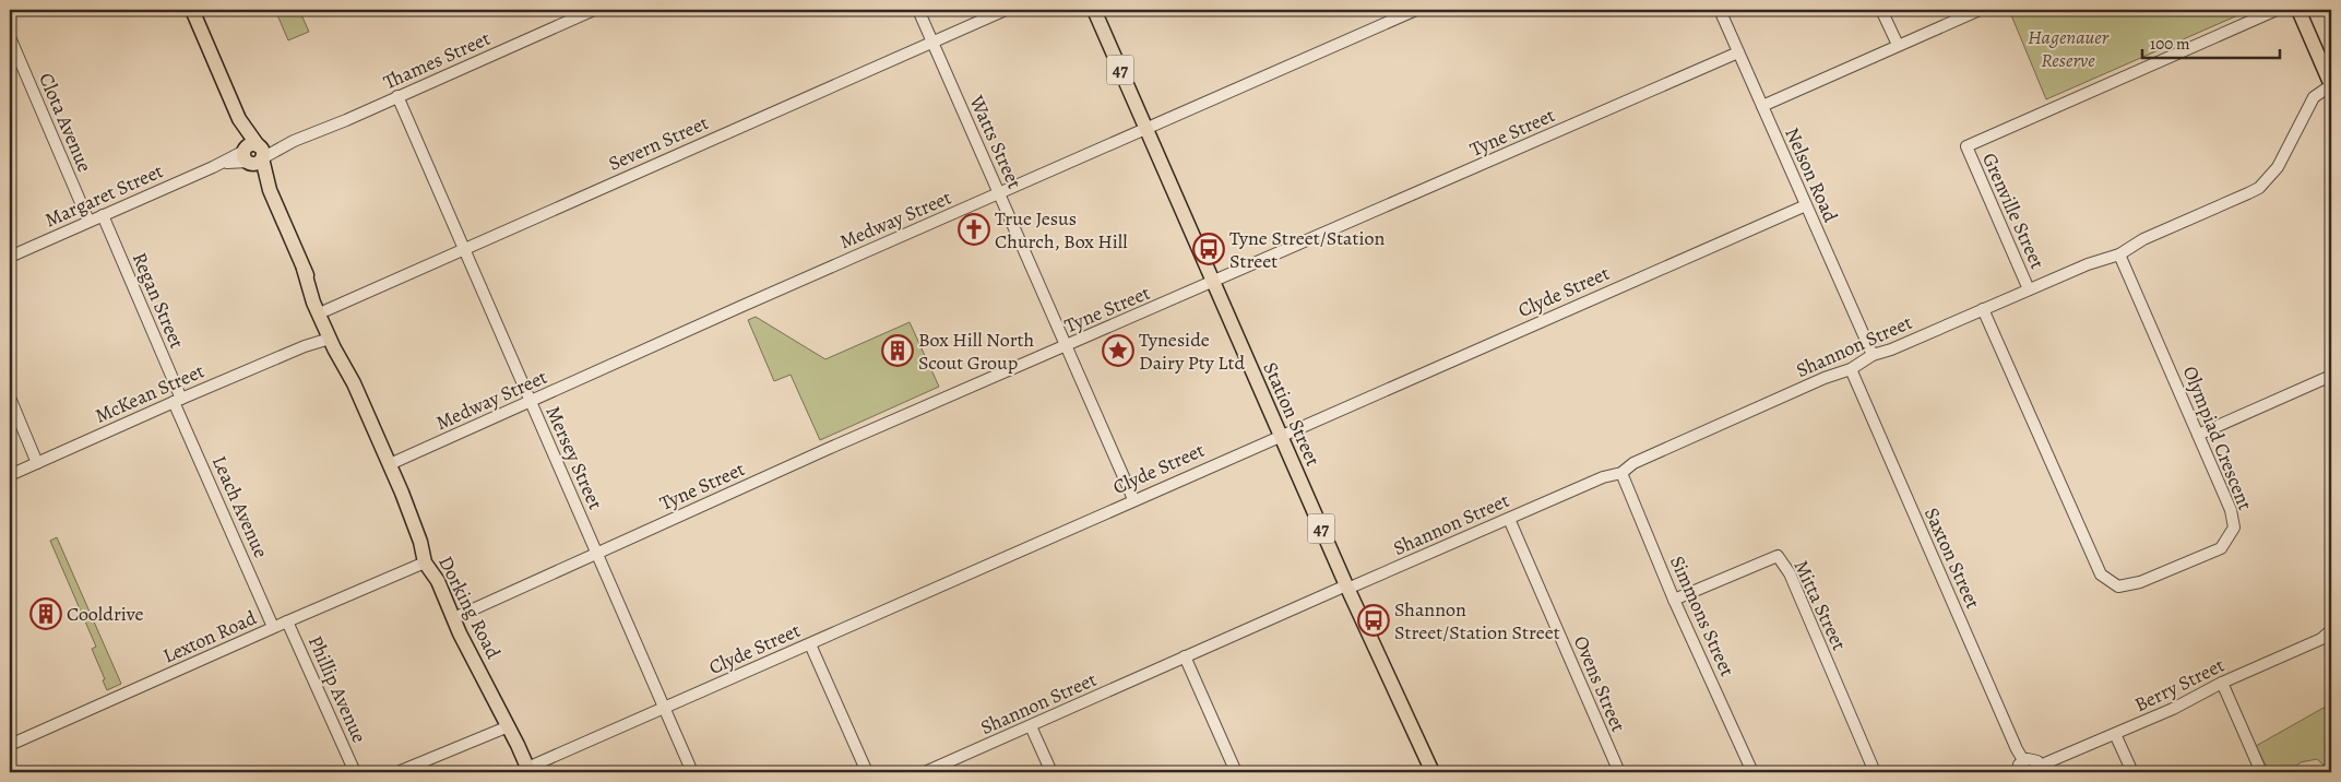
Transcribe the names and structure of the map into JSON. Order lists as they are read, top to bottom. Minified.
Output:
{"streets":{"main road":["47","Station Street","Dorking Road"],"street":["Thames Street","Clota Avenue","Tyne Street","Watts Street","Severn Street","Nelson Road","Margaret Street","Grenville Street","Medway Street","Clyde Street","Regan Street","Shannon Street","McKean Street","Olympiad Crescent","Mersey Street","Leach Avenue","Saxton Street","Mitta Street","Simmons Street","Lexton Road","Ovens Street","Berry Street","Phillip Avenue"]},"crossings":[["Thames Street","Margaret Street"],["Thames Street","Mersey Street"],["Thames Street","Dorking Road"],["Clota Avenue","Margaret Street"],["Tyne Street","Watts Street"],["Tyne Street","Nelson Road"],["Tyne Street","Station Street"],["Tyne Street","Mersey Street"],["Tyne Street","Dorking Road"],["Watts Street","Severn Street"],["Watts Street","Medway Street"],["Watts Street","Clyde Street"],["Severn Street","Mersey Street"],["Severn Street","Dorking Road"],["Nelson Road","Clyde Street"],["Nelson Road","Shannon Street"],["Margaret Street","Regan Street"],["Margaret Street","Dorking Road"],["Grenville Street","Shannon Street"],["Medway Street","Station Street"],["Medway Street","Mersey Street"],["Medway Street","Dorking Road"],["Clyde Street","Station Street"],["Clyde Street","Mersey Street"],["Clyde Street","Dorking Road"],["Regan Street","McKean Street"],["Regan Street","Leach Avenue"],["Shannon Street","Station Street"],["Shannon Street","Olympiad Crescent"],["Shannon Street","Saxton Street"],["Shannon Street","Simmons Street"],["Shannon Street","Ovens Street"],["McKean Street","Leach Avenue"],["McKean Street","Dorking Road"],["Leach Avenue","Lexton Road"],["Mitta Street","Simmons Street"],["Dorking Road","Lexton Road"],["Lexton Road","Phillip Avenue"]],"parks":["Hagenauer Reserve"],"places":{"church":["True Jesus Church, Box Hill"],"bus stop":["Tyne Street/Station Street","Shannon Street/Station Street"],"building":["Box Hill North Scout Group","Cooldrive"],"place":["Tyneside Dairy Pty Ltd"]},"scale_bar":"100 m"}
